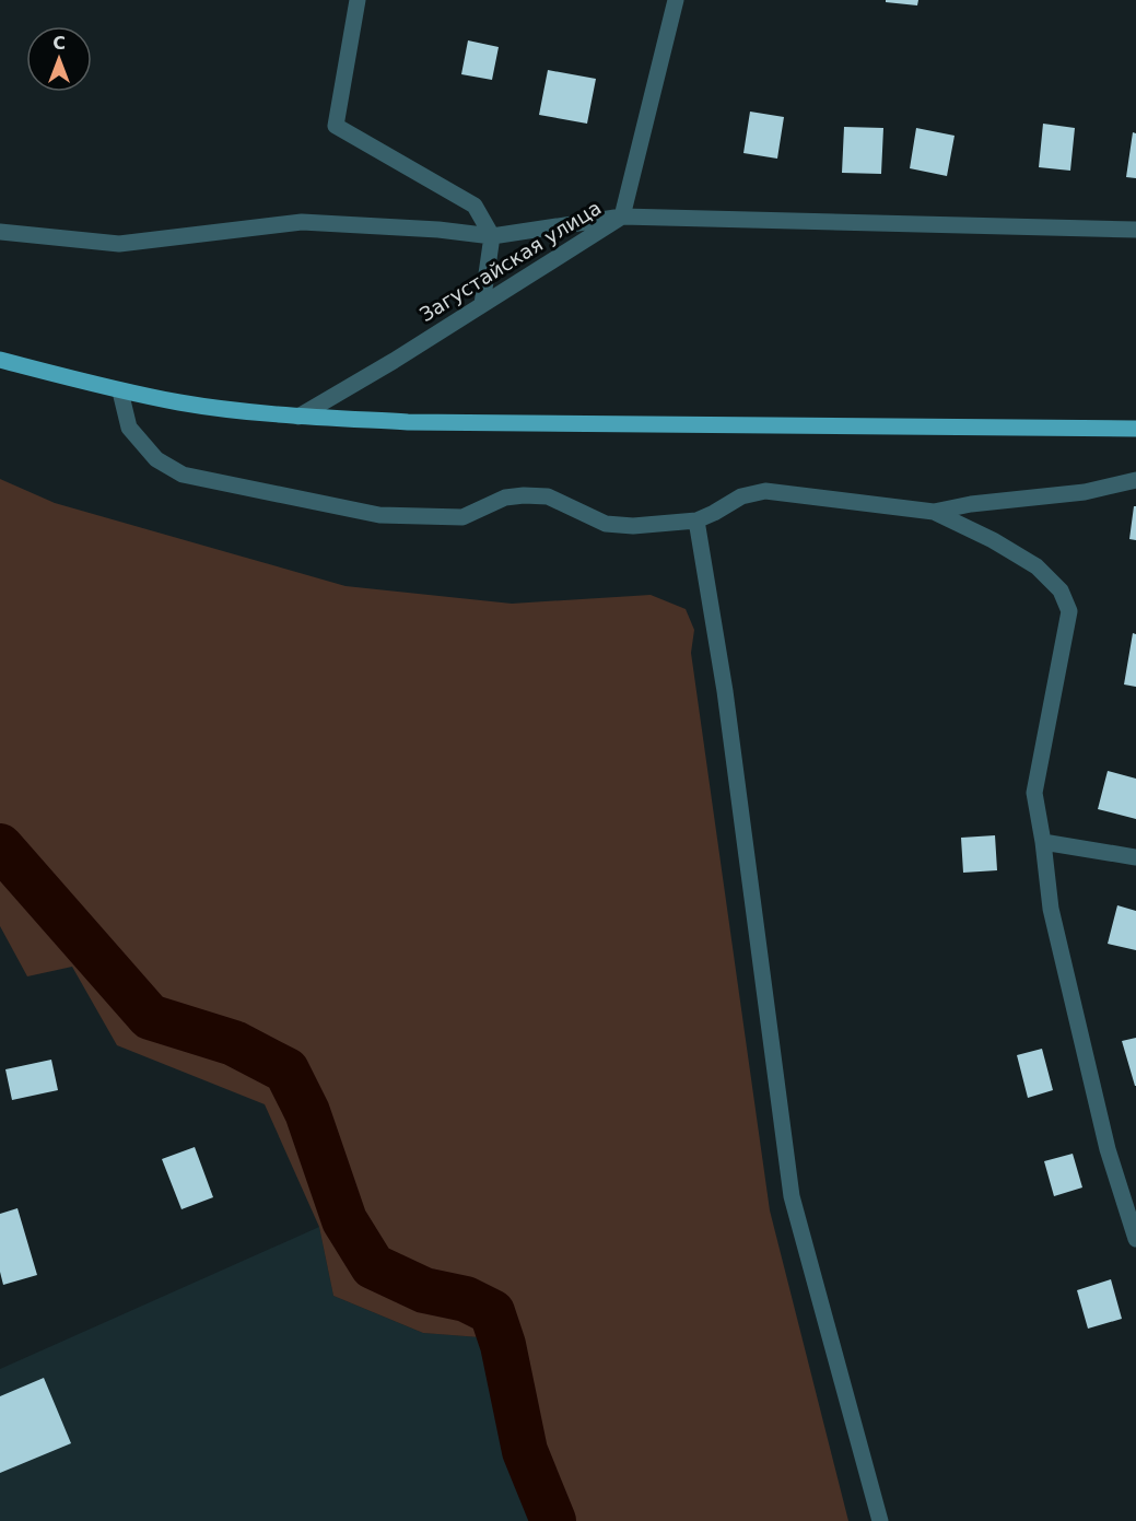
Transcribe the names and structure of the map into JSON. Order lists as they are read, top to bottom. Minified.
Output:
{"streets":{"street":["Загустайская улица"]},"north":"top"}
